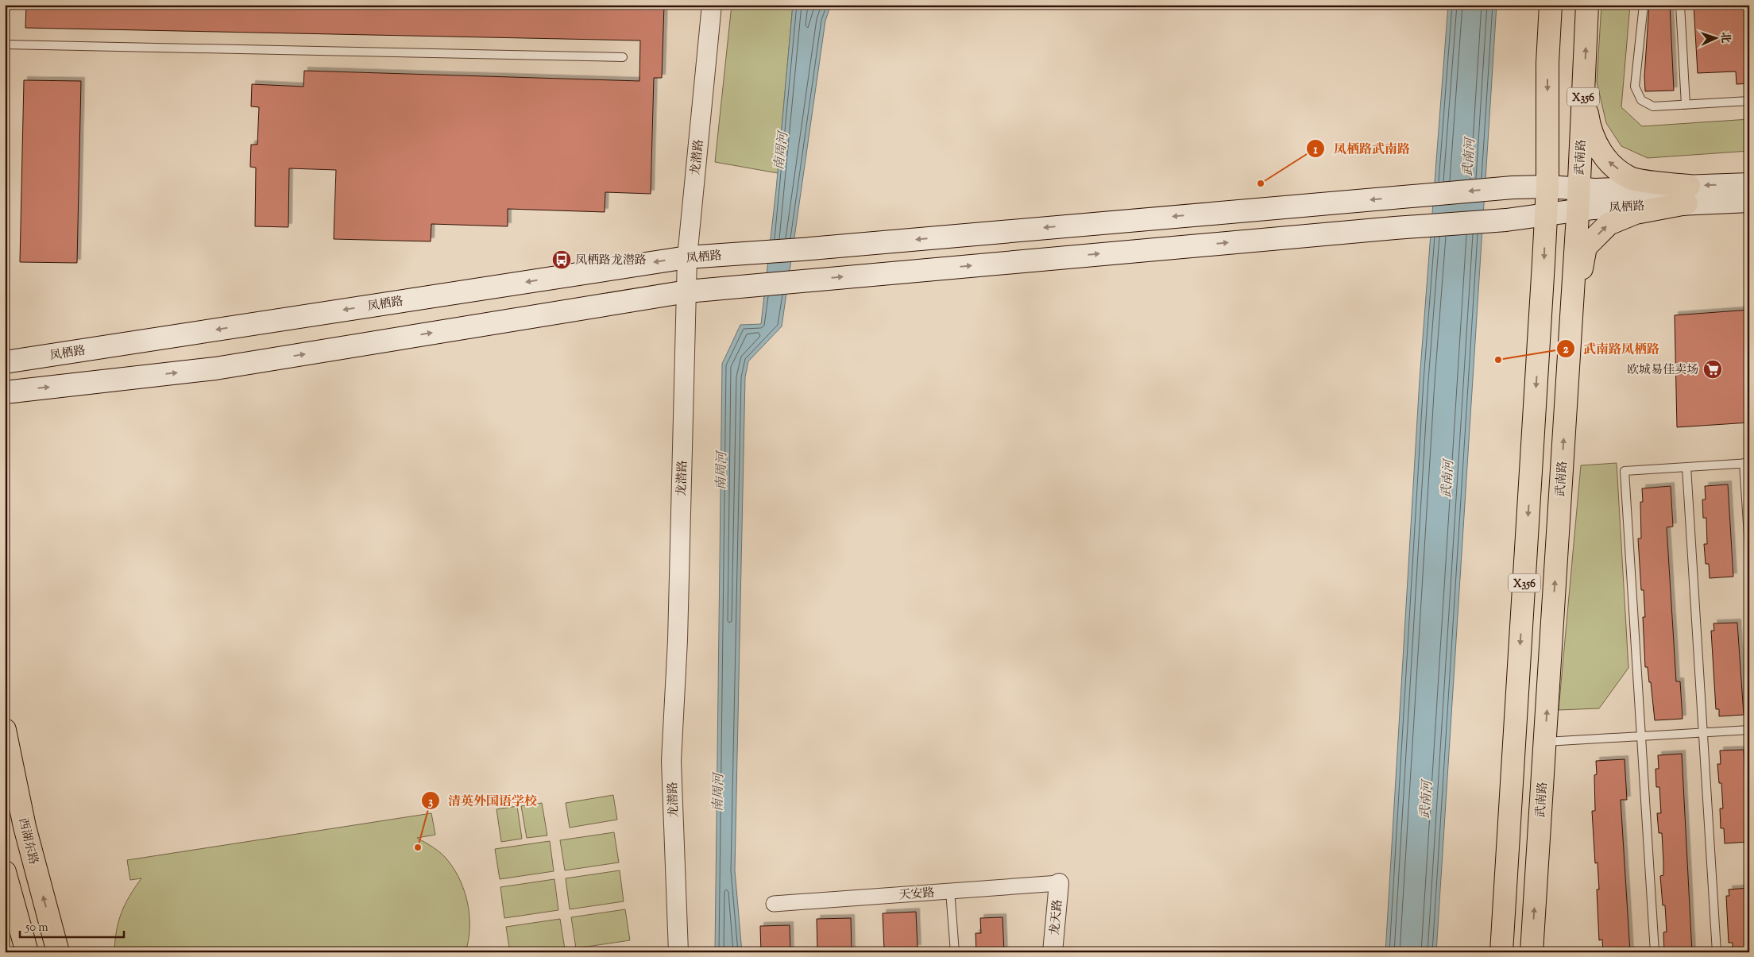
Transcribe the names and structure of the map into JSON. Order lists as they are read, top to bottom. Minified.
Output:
{"streets":{"main road":["X356","武南路","凤栖路","西湖东路"],"street":["龙潜路","天安路","龙天路"]},"crossings":[["X356","凤栖路"],["龙潜路","凤栖路"],["武南路","凤栖路"],["天安路","龙天路"]],"water":["南周河","武南河"],"places":{"other":["凤栖路武南路","武南路凤栖路","清英外国语学校"],"bus stop":["凤栖路龙潜路"],"supermarket":["欧城易佳卖场"]},"scale_bar":"50 m","north":"right"}
